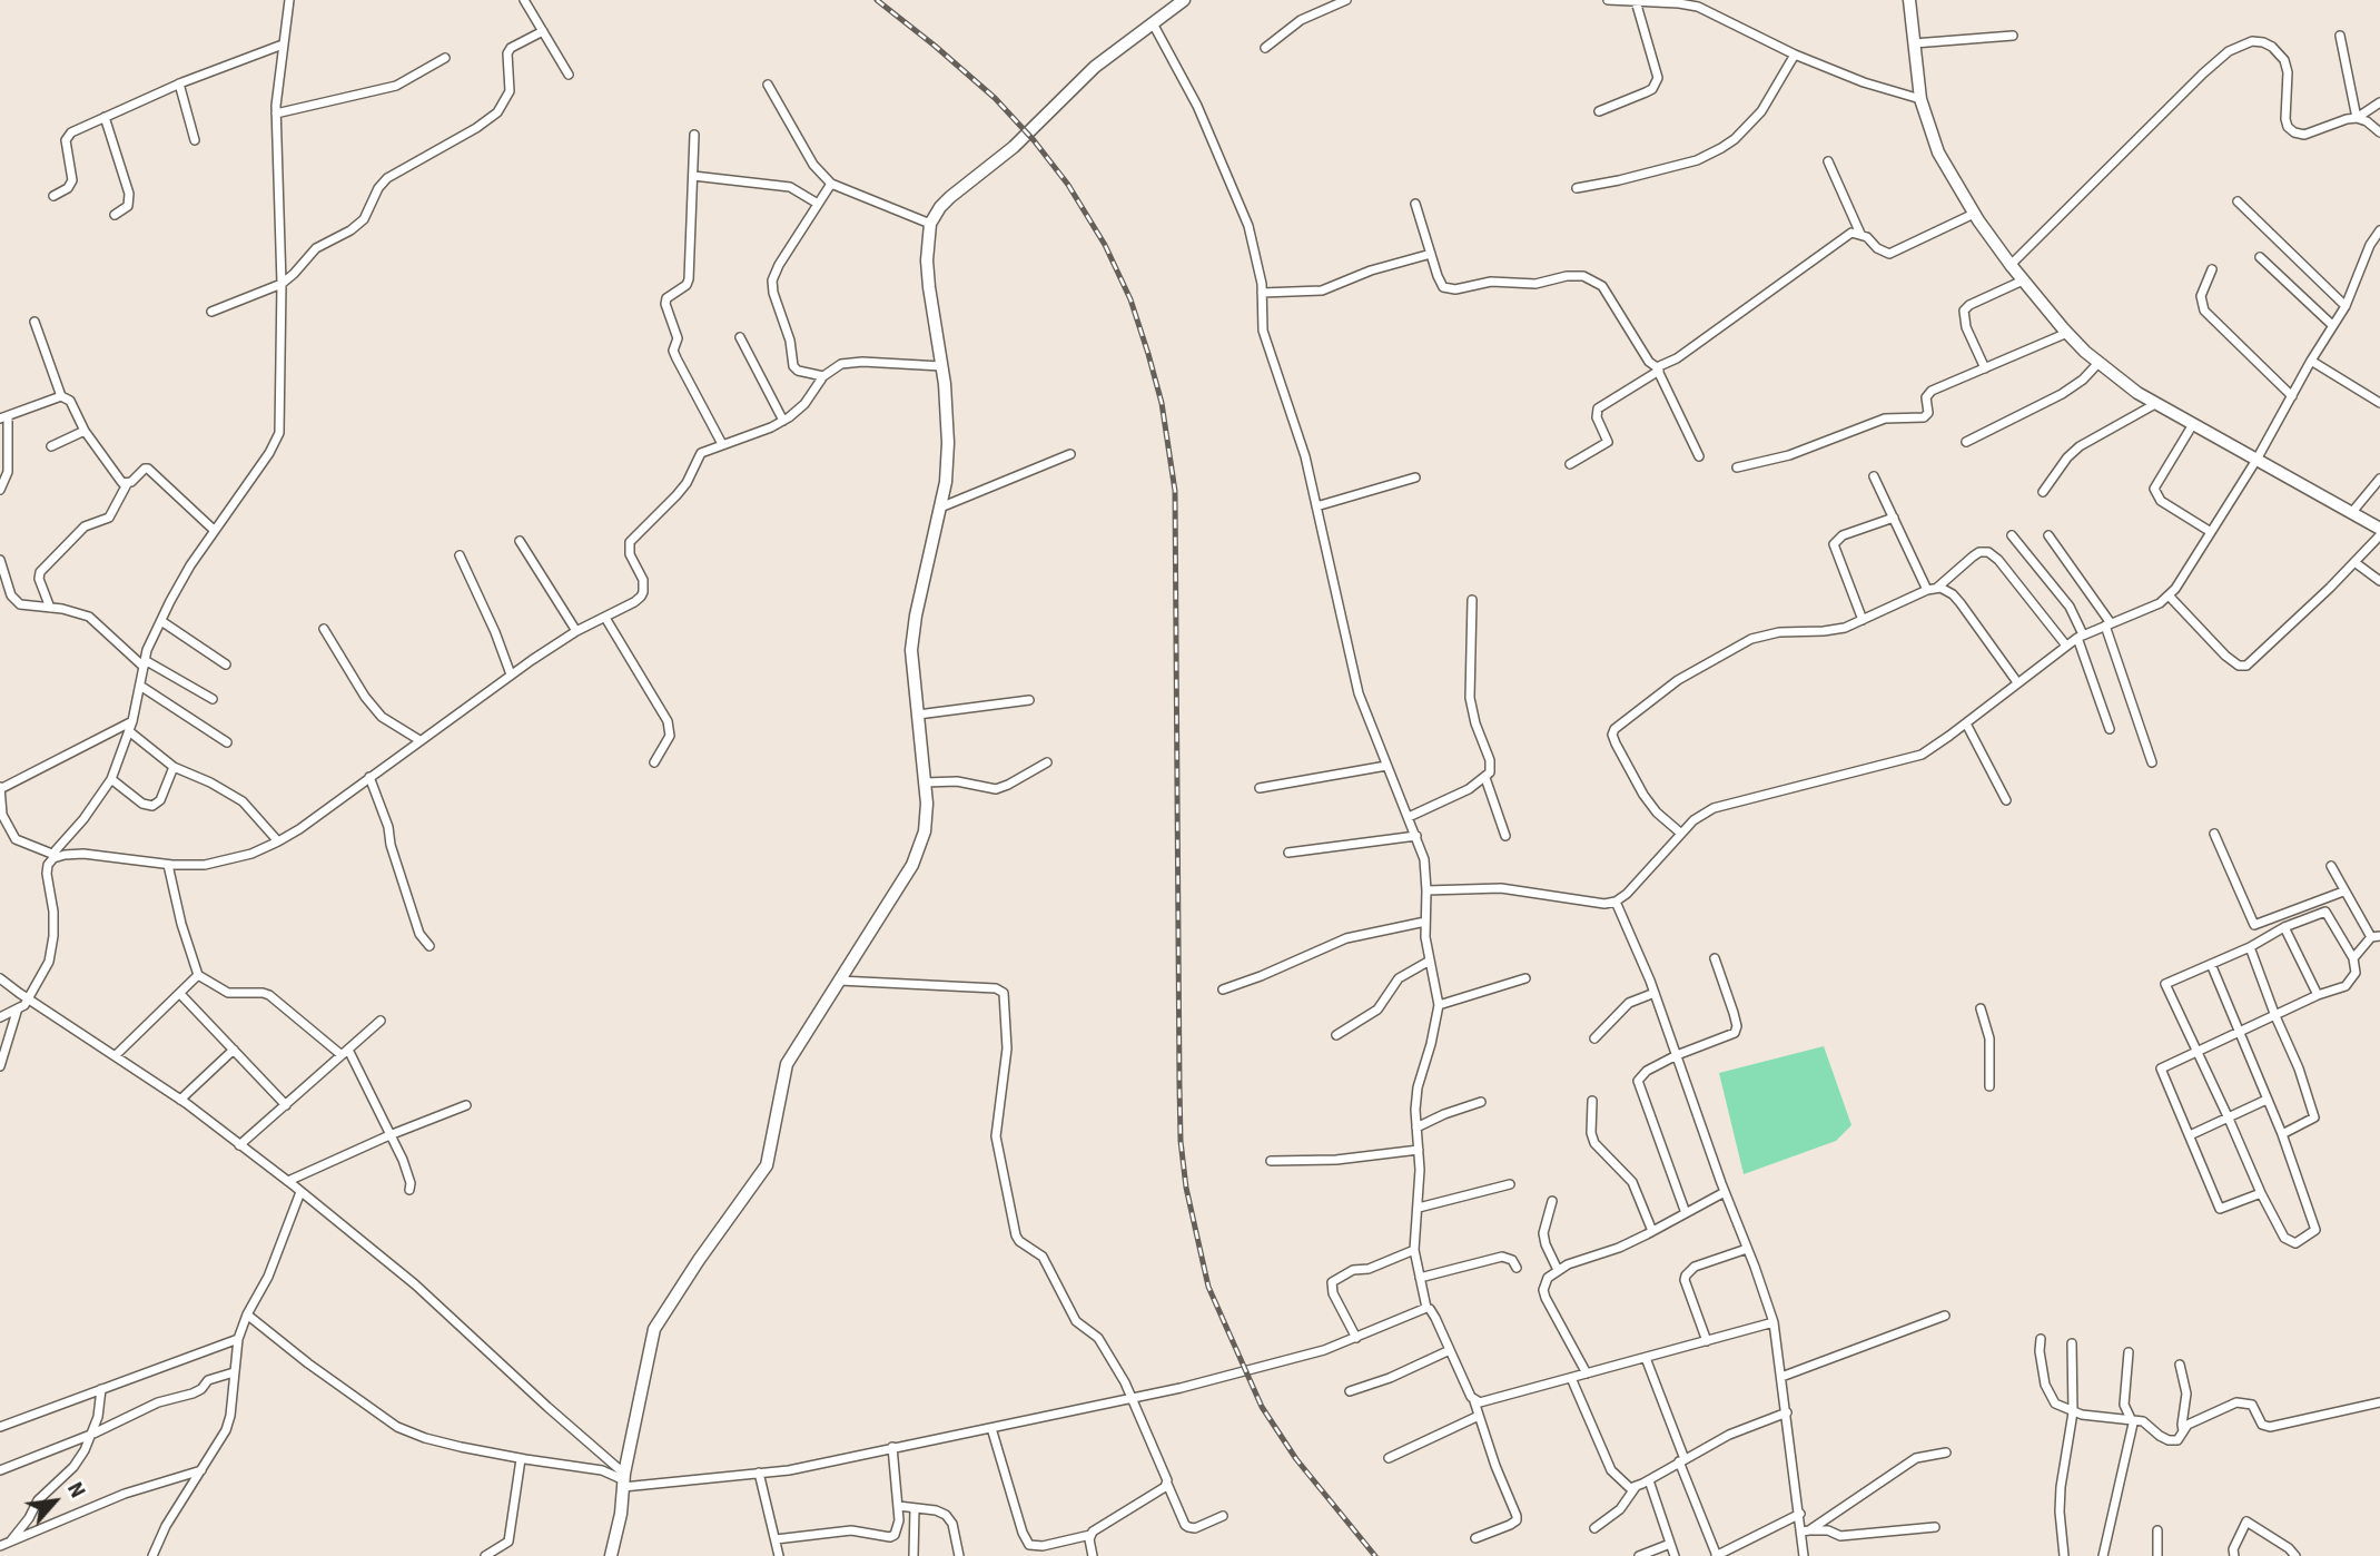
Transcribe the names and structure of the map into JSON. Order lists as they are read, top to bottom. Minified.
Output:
{"north":"top right"}
